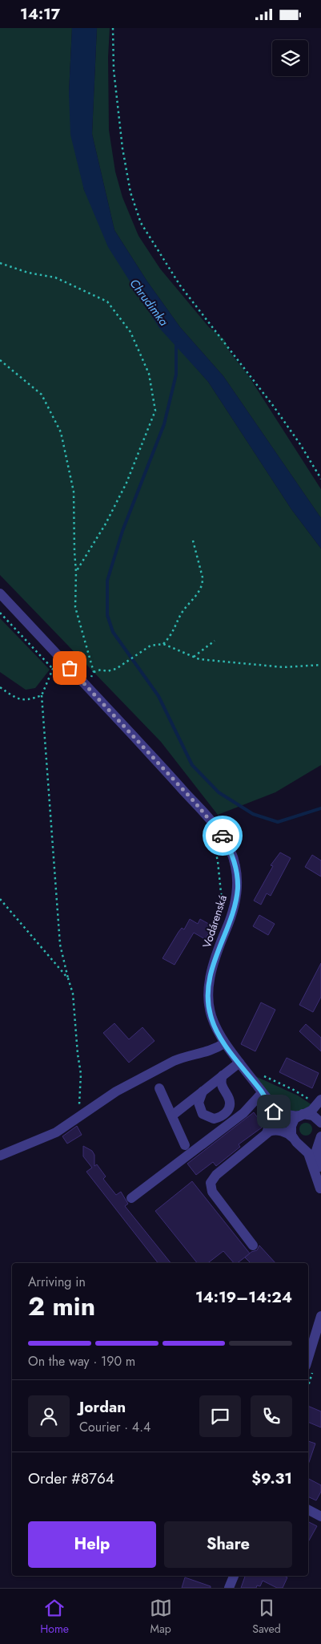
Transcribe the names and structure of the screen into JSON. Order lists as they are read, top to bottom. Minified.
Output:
{"streets":{"street":["Vodárenská"]},"water":["Chrudimka"],"page":{"status":"14:17","heading":["2 min","Arriving in","14:19–14:24"],"panel":["Jordan","Courier · 4.4","Order #8764","$9.31"],"bar":"On the way · 190 m","buttons":["Help","Share"],"tabs":["Home","Map","Saved"]}}
